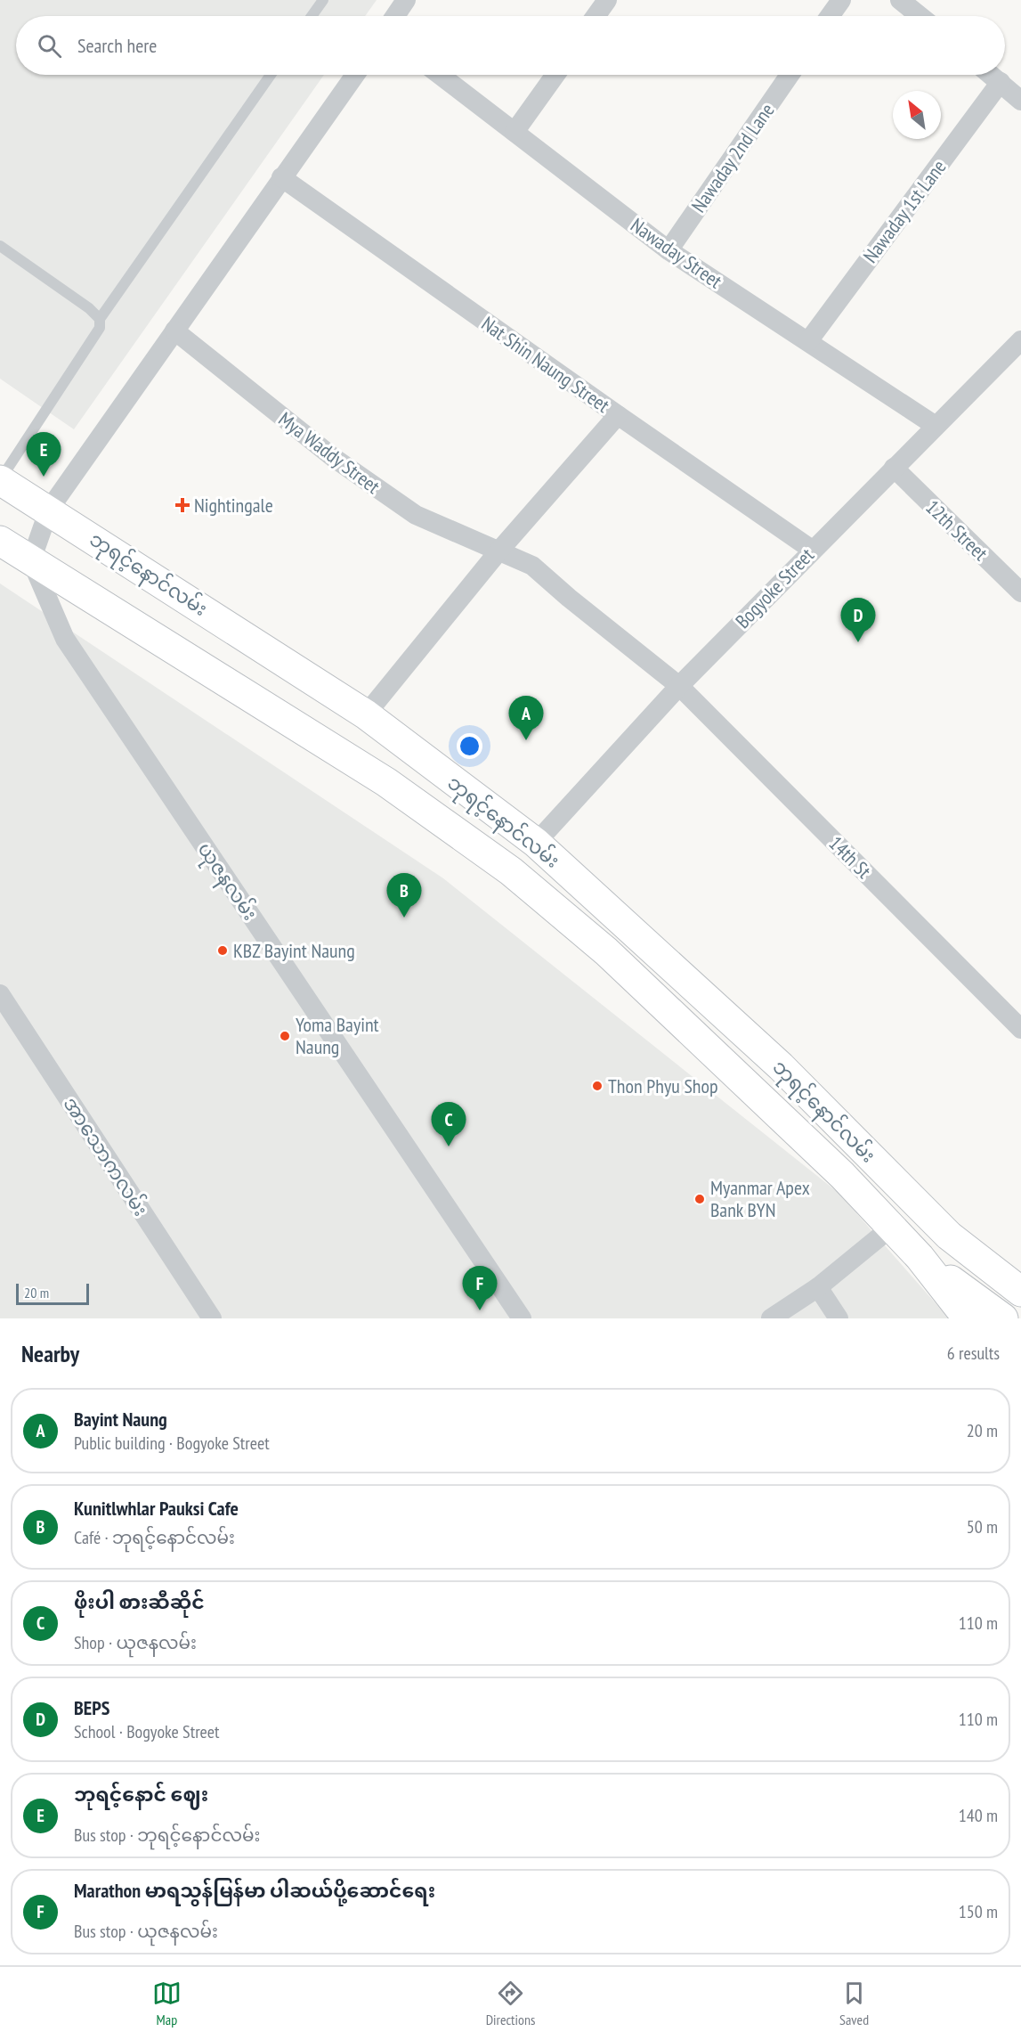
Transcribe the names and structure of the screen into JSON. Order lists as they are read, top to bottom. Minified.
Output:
{"streets":{"main road":["ဘုရင့်နောင်လမ်း"],"street":["Nawaday 2nd Lane","Nawaday 1st Lane","Nawaday Street","Nat Shin Naung Street","Mya Waddy Street","12th Street","Bogyoke Street","14th St","ယုဇနလမ်း","အာသောကလမ်း"]},"crossings":[["Nawaday 2nd Lane","Nawaday Street"],["Nawaday 1st Lane","Nawaday Street"],["Nawaday Street","Bogyoke Street"],["Nat Shin Naung Street","Bogyoke Street"],["Mya Waddy Street","Bogyoke Street"],["Mya Waddy Street","14th St"],["12th Street","Bogyoke Street"],["ဘုရင့်နောင်လမ်း","Bogyoke Street"],["ဘုရင့်နောင်လမ်း","ယုဇနလမ်း"],["Bogyoke Street","14th St"]],"places":{"health":["Nightingale"],"other":["KBZ Bayint Naung","Yoma Bayint Naung","Thon Phyu Shop","Myanmar Apex Bank BYN"]},"scale_bar":"20 m","north":"top left","page":{"search":"Search here","pins":["E","D","A","B","C","F"],"scale":"20 m","heading":["Nearby","6 results"],"list":[{"mark":"A","name":"Bayint Naung","note":"Public building · Bogyoke Street","value":"20 m"},{"mark":"B","name":"Kunitlwhlar Pauksi Cafe","note":"Café · ဘုရင့်နောင်လမ်း","value":"50 m"},{"mark":"C","name":"ဖိုးပါ စားဆီဆိုင်","note":"Shop · ယုဇနလမ်း","value":"110 m"},{"mark":"D","name":"BEPS","note":"School · Bogyoke Street","value":"110 m"},{"mark":"E","name":"ဘုရင့်နောင် ဈေး","note":"Bus stop · ဘုရင့်နောင်လမ်း","value":"140 m"},{"mark":"F","name":"Marathon မာရသွန်မြန်မာ ပါဆယ်ပို့ဆောင်ရေး","note":"Bus stop · ယုဇနလမ်း","value":"150 m"}],"nav":["Map","Directions","Saved"]}}
